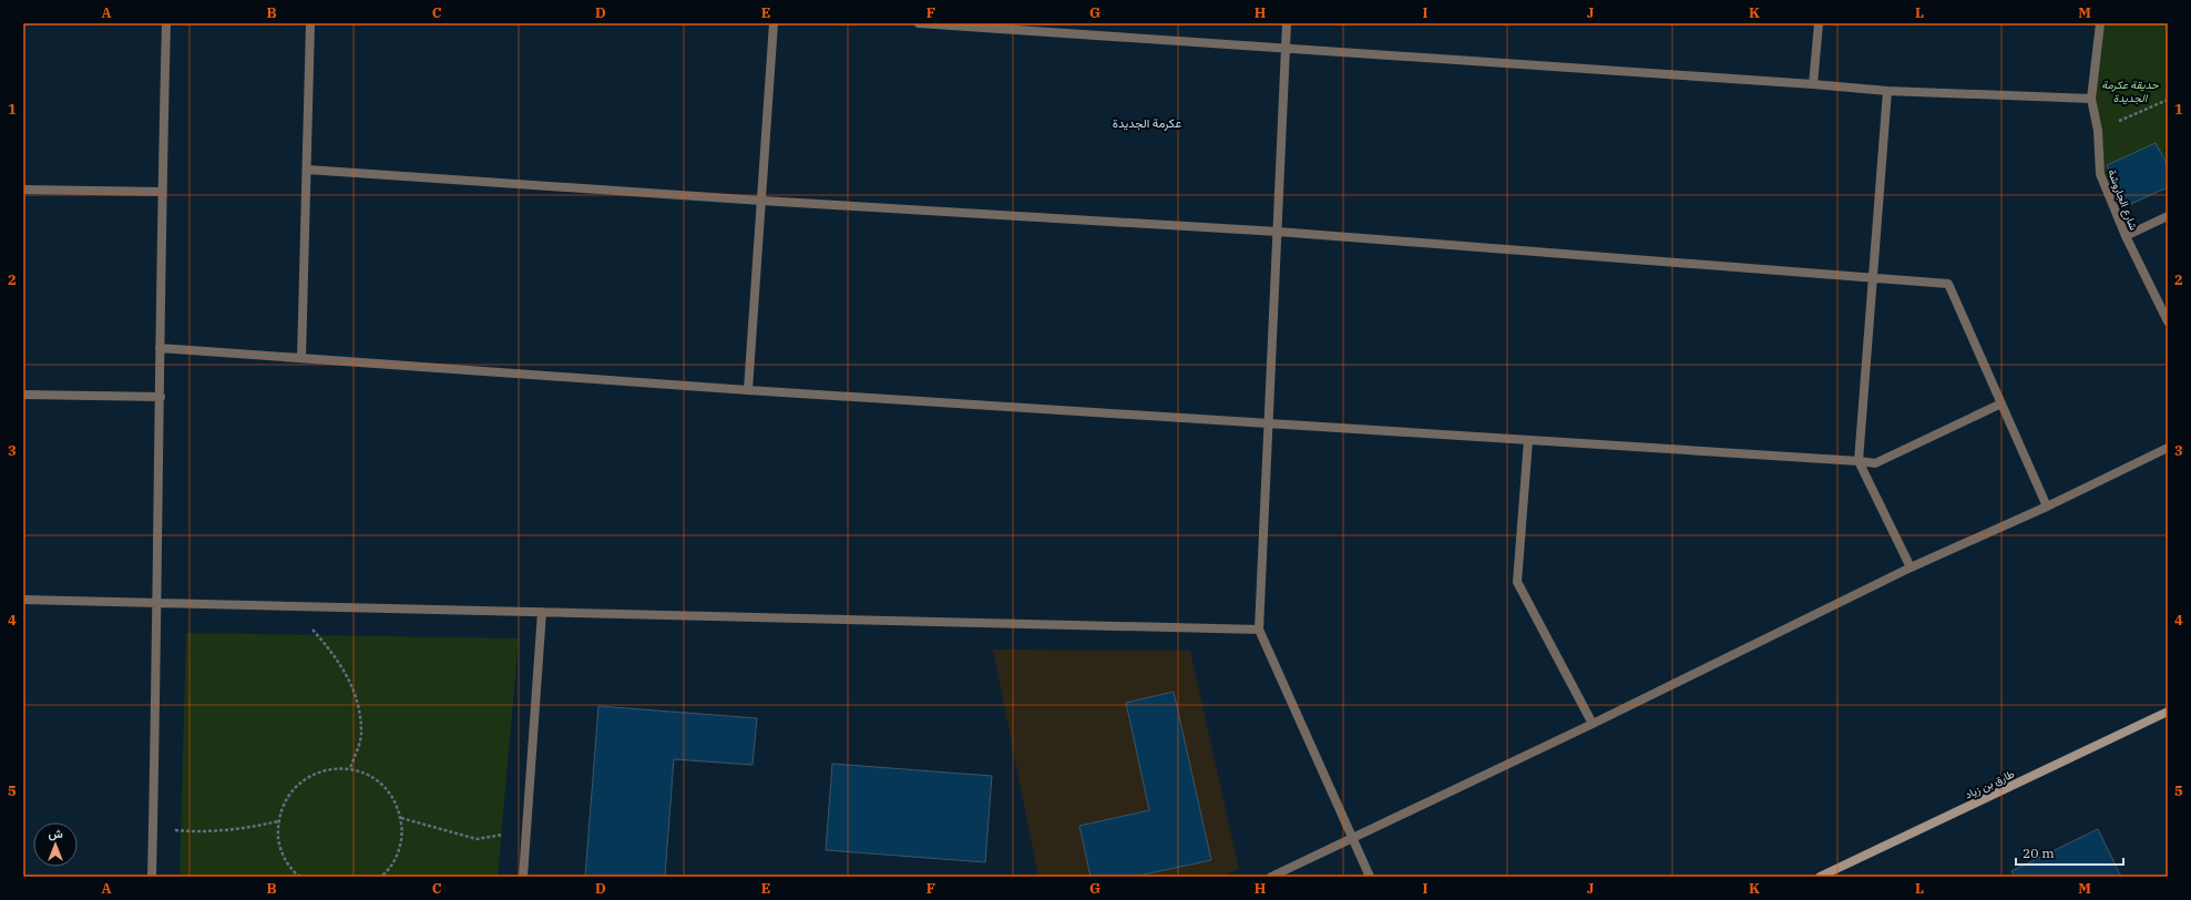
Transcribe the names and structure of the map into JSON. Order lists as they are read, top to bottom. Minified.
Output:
{"streets":{"main road":["طارق بن زياد"],"street":["شارع الجاروشة"]},"districts":["عكرمة الجديدة"],"parks":["حديقة عكرمة الجديدة"],"scale_bar":"20 m","north":"top","grid":{"columns":["A","B","C","D","E","F","G","H","I","J","K","L","M"],"rows":["1","2","3","4","5"]}}
